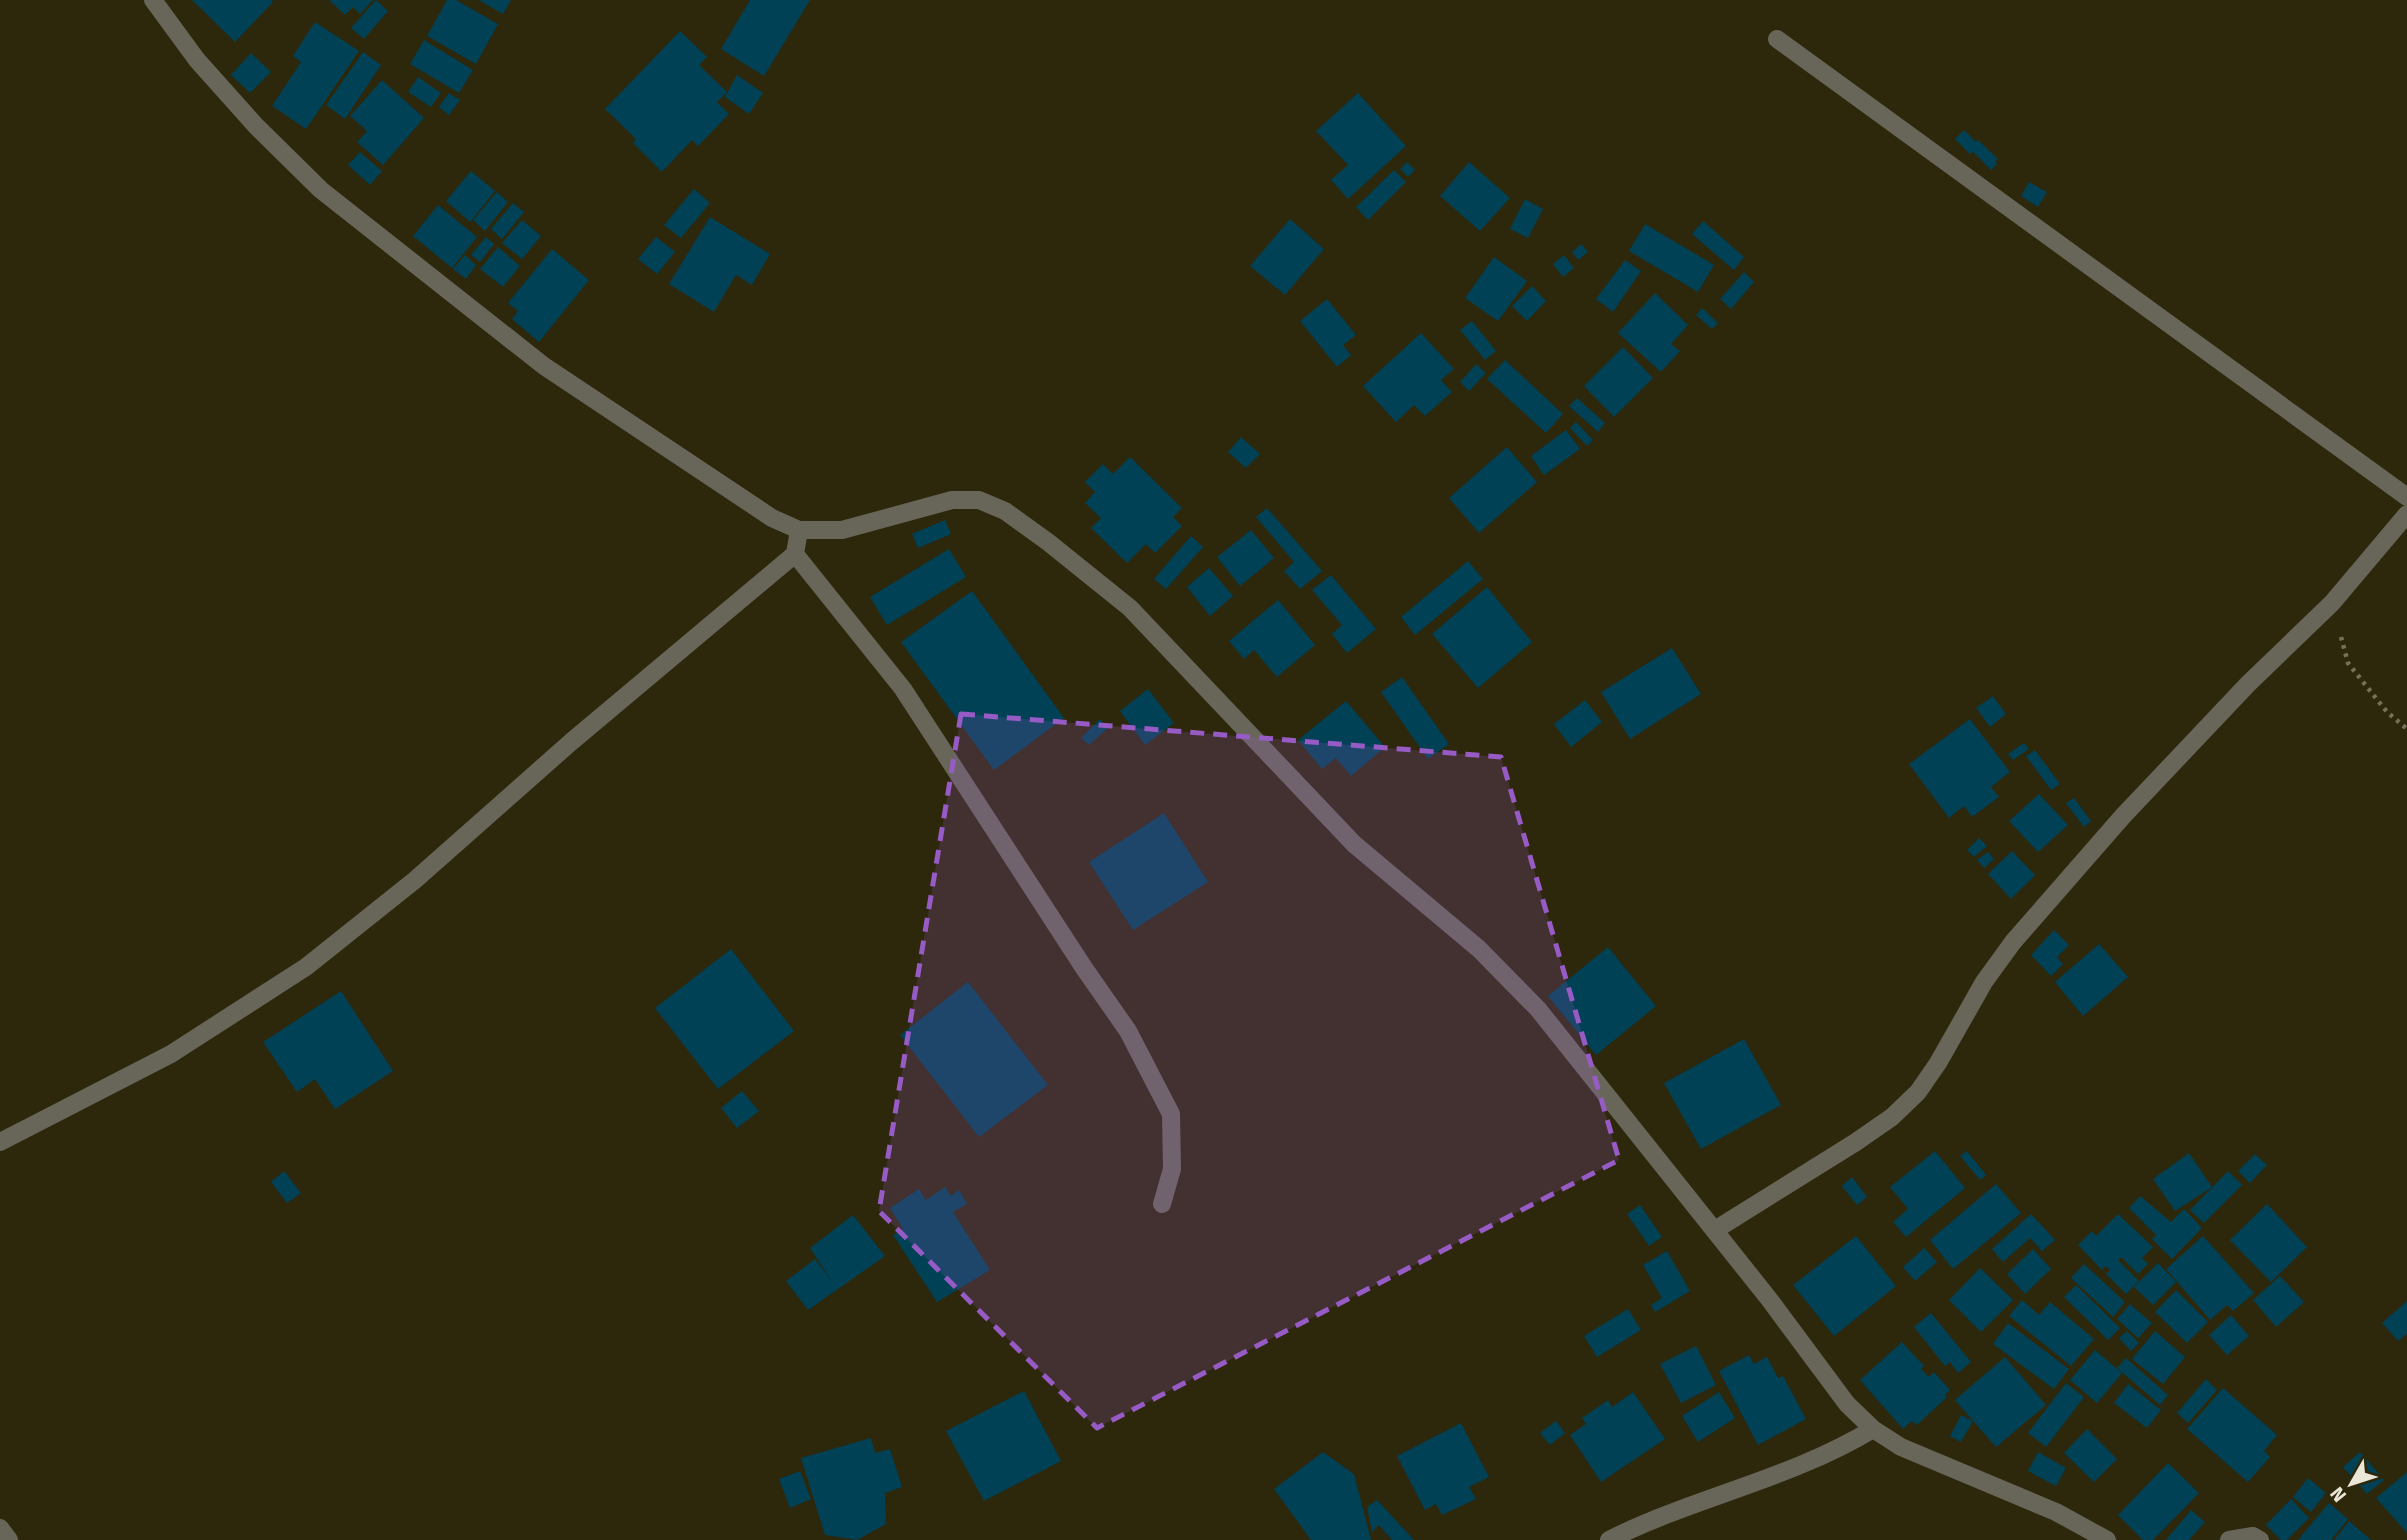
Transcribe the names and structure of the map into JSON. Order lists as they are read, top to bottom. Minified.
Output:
{"north":"bottom left"}
